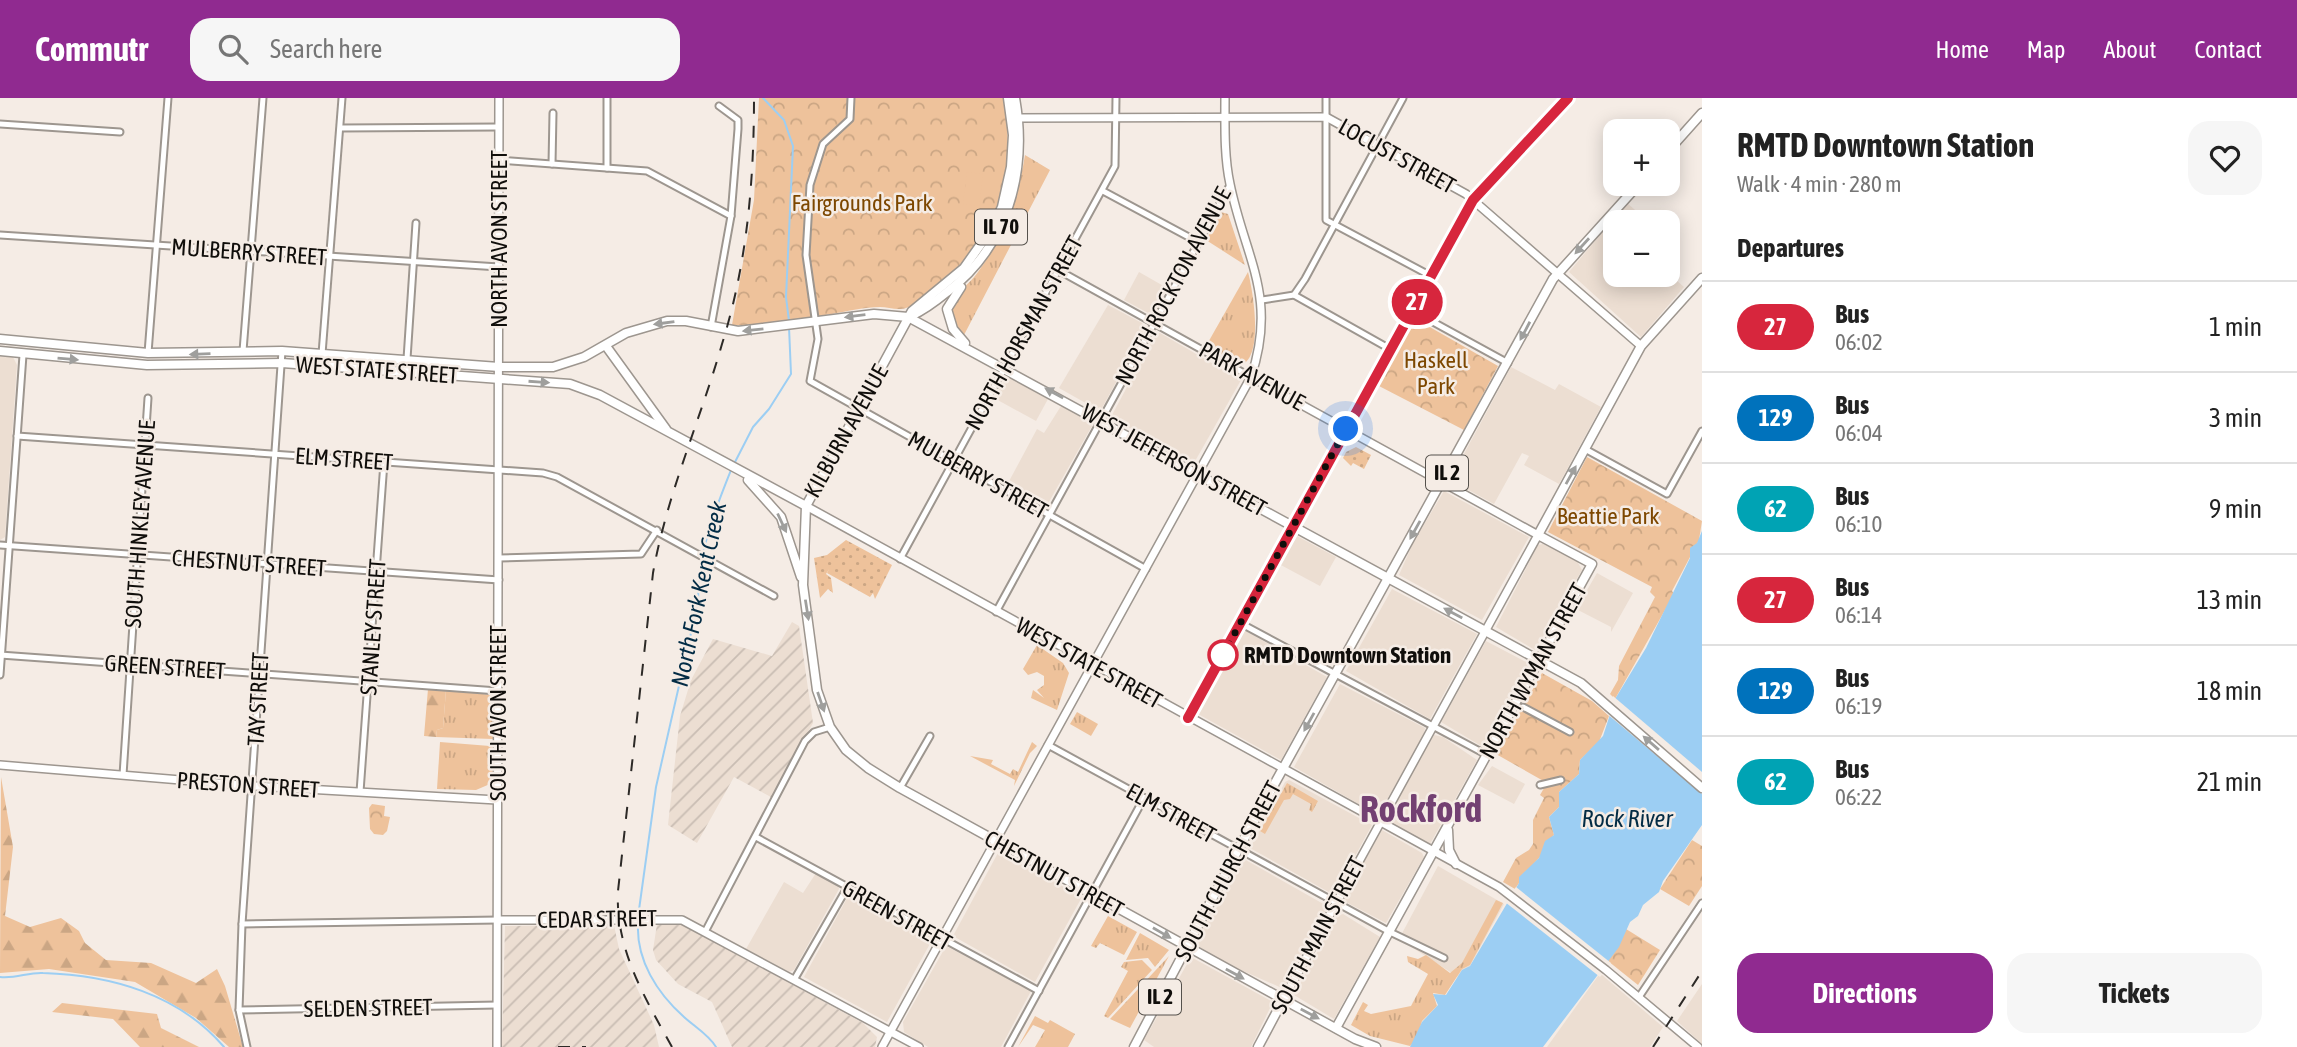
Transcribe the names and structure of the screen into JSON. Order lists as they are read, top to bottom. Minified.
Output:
{"streets":{"main road":["IL 70","WEST STATE STREET","PARK AVENUE","KILBURN AVENUE","WEST JEFFERSON STREET","IL 2","CHESTNUT STREET","NORTH WYMAN STREET","SOUTH CHURCH STREET","SOUTH MAIN STREET"],"street":["LOCUST STREET","NORTH AVON STREET","MULBERRY STREET","NORTH ROCKTON AVENUE","NORTH HORSMAN STREET","ELM STREET","SOUTH HINKLEY AVENUE","STANLEY STREET","GREEN STREET","TAY STREET","SOUTH AVON STREET","PRESTON STREET","CEDAR STREET","SELDEN STREET"]},"crossings":[["LOCUST STREET","NORTH ROCKTON AVENUE"],["LOCUST STREET","NORTH HORSMAN STREET"],["LOCUST STREET","KILBURN AVENUE"],["LOCUST STREET","IL 2"],["NORTH AVON STREET","MULBERRY STREET"],["NORTH AVON STREET","WEST STATE STREET"],["NORTH AVON STREET","SOUTH AVON STREET"],["MULBERRY STREET","NORTH ROCKTON AVENUE"],["MULBERRY STREET","NORTH HORSMAN STREET"],["MULBERRY STREET","KILBURN AVENUE"],["MULBERRY STREET","WEST JEFFERSON STREET"],["NORTH ROCKTON AVENUE","WEST STATE STREET"],["NORTH ROCKTON AVENUE","PARK AVENUE"],["NORTH ROCKTON AVENUE","WEST JEFFERSON STREET"],["NORTH HORSMAN STREET","WEST STATE STREET"],["NORTH HORSMAN STREET","PARK AVENUE"],["NORTH HORSMAN STREET","WEST JEFFERSON STREET"],["WEST STATE STREET","KILBURN AVENUE"],["WEST STATE STREET","WEST JEFFERSON STREET"],["WEST STATE STREET","IL 2"],["WEST STATE STREET","NORTH WYMAN STREET"],["WEST STATE STREET","TAY STREET"],["WEST STATE STREET","SOUTH AVON STREET"],["WEST STATE STREET","SOUTH CHURCH STREET"],["WEST STATE STREET","SOUTH MAIN STREET"],["PARK AVENUE","IL 2"],["PARK AVENUE","NORTH WYMAN STREET"],["PARK AVENUE","SOUTH MAIN STREET"],["KILBURN AVENUE","WEST JEFFERSON STREET"],["KILBURN AVENUE","CHESTNUT STREET"],["ELM STREET","SOUTH HINKLEY AVENUE"],["ELM STREET","STANLEY STREET"],["ELM STREET","NORTH WYMAN STREET"],["ELM STREET","TAY STREET"],["ELM STREET","SOUTH AVON STREET"],["ELM STREET","SOUTH CHURCH STREET"],["ELM STREET","SOUTH MAIN STREET"],["WEST JEFFERSON STREET","IL 2"],["WEST JEFFERSON STREET","NORTH WYMAN STREET"],["WEST JEFFERSON STREET","SOUTH MAIN STREET"],["IL 2","SOUTH CHURCH STREET"],["SOUTH HINKLEY AVENUE","CHESTNUT STREET"],["SOUTH HINKLEY AVENUE","GREEN STREET"],["SOUTH HINKLEY AVENUE","PRESTON STREET"],["CHESTNUT STREET","STANLEY STREET"],["CHESTNUT STREET","NORTH WYMAN STREET"],["CHESTNUT STREET","TAY STREET"],["CHESTNUT STREET","SOUTH AVON STREET"],["CHESTNUT STREET","SOUTH CHURCH STREET"],["CHESTNUT STREET","SOUTH MAIN STREET"],["STANLEY STREET","GREEN STREET"],["STANLEY STREET","PRESTON STREET"],["GREEN STREET","TAY STREET"],["GREEN STREET","SOUTH AVON STREET"],["TAY STREET","PRESTON STREET"],["TAY STREET","CEDAR STREET"],["TAY STREET","SELDEN STREET"],["SOUTH AVON STREET","PRESTON STREET"],["SOUTH AVON STREET","CEDAR STREET"],["SOUTH AVON STREET","SELDEN STREET"]],"one_way":["WEST JEFFERSON STREET"],"districts":["Rockford"],"water":["North Fork Kent Creek","Rock River"],"parks":["Fairgrounds Park","Haskell Park","Beattie Park"],"places":["RMTD Downtown Station"],"lines":["bus line 27"],"page":{"header":"Commutr","search":"Search here","nav":["Home","Map","About","Contact"],"on_map":"27","heading":[["RMTD Downtown Station","Walk · 4 min · 280 m"],"Departures"],"map_buttons":["+","−"],"list":[{"mark":"27","name":"Bus","note":"06:02","value":"1 min"},{"mark":"129","name":"Bus","note":"06:04","value":"3 min"},{"mark":"62","name":"Bus","note":"06:10","value":"9 min"},{"mark":"27","name":"Bus","note":"06:14","value":"13 min"},{"mark":"129","name":"Bus","note":"06:19","value":"18 min"},{"mark":"62","name":"Bus","note":"06:22","value":"21 min"}],"buttons":["Directions","Tickets"]}}
